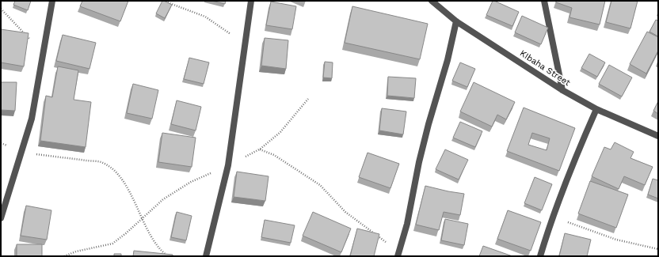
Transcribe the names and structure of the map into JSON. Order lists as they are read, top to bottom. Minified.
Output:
{"streets":{"street":["KIbaha Street"]}}
